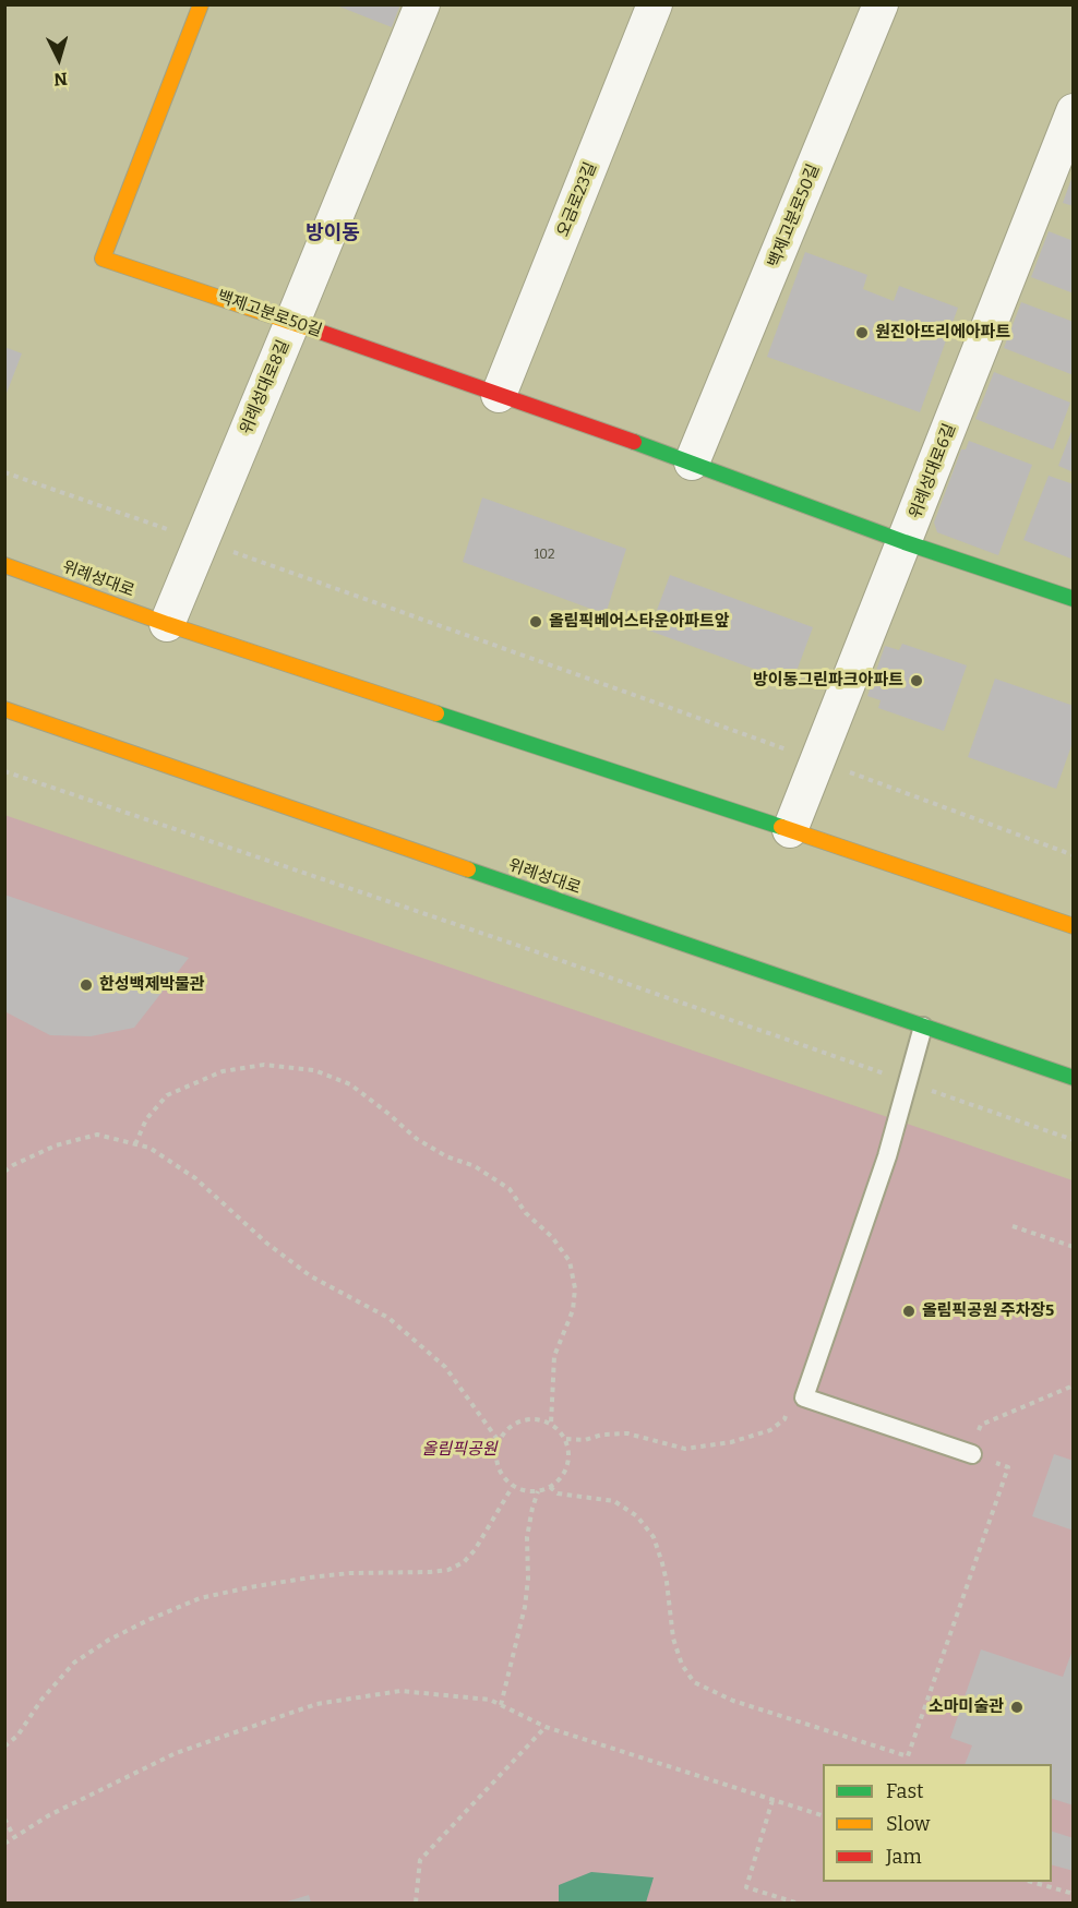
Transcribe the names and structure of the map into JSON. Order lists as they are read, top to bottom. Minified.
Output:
{"streets":{"main road":["백제고분로50길","위례성대로"],"street":["오금로23길","위례성대로8길","위례성대로6길"]},"crossings":[["오금로23길","백제고분로50길"],["백제고분로50길","위례성대로8길"],["백제고분로50길","위례성대로6길"],["위례성대로8길","위례성대로"],["위례성대로6길","위례성대로"]],"districts":["방이동"],"parks":["올림픽공원"],"places":["원진아뜨리에아파트","올림픽베어스타운아파트앞","방이동그린파크아파트","한성백제박물관","올림픽공원 주차장5","소마미술관"],"house_numbers":["102"],"legend":["Fast","Slow","Jam"],"north":"bottom"}
